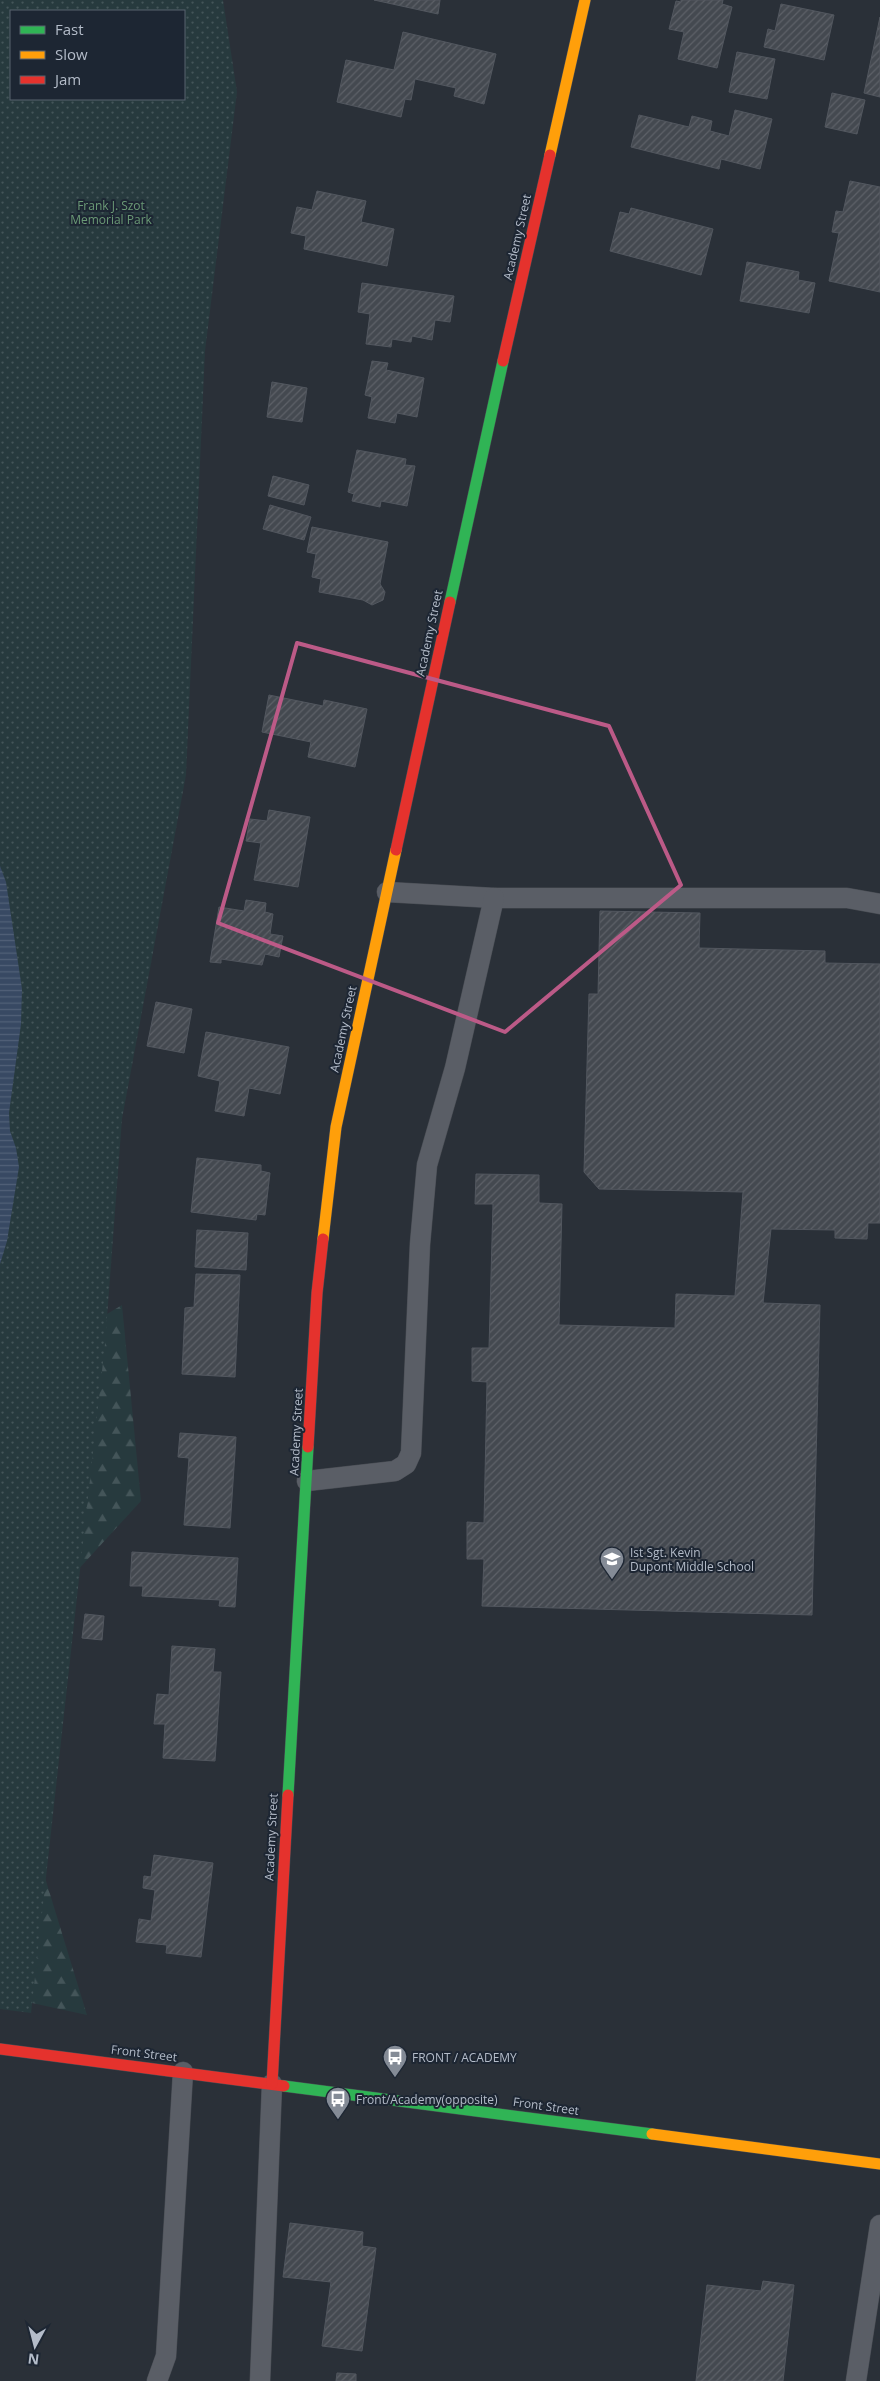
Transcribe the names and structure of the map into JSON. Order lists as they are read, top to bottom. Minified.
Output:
{"streets":{"street":["Academy Street","Front Street"]},"crossings":[["Academy Street","Front Street"]],"parks":["Frank J. Szot Memorial Park"],"places":{"school or university":["Ist Sgt. Kevin Dupont Middle School"],"bus stop":["FRONT / ACADEMY","Front/Academy(opposite)"]},"legend":["Fast","Slow","Jam"],"north":"bottom"}
